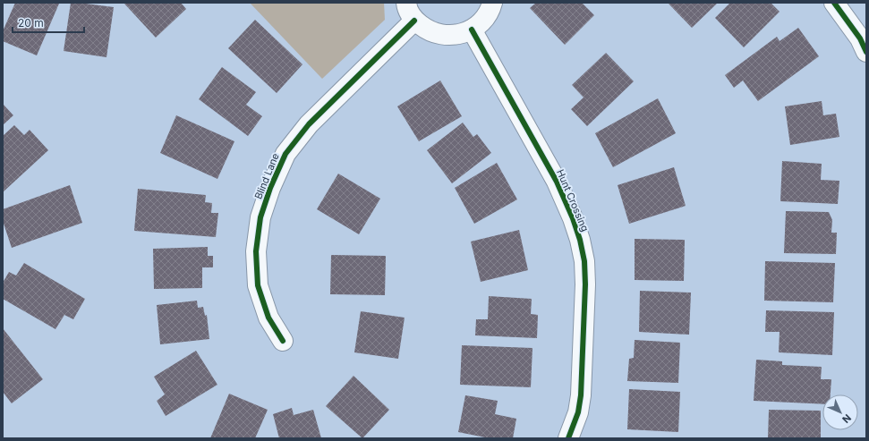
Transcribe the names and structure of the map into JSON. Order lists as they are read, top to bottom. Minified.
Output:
{"streets":{"street":["Blind Lane","Hunt Crossing"]},"scale_bar":"20 m","north":"bottom right"}
